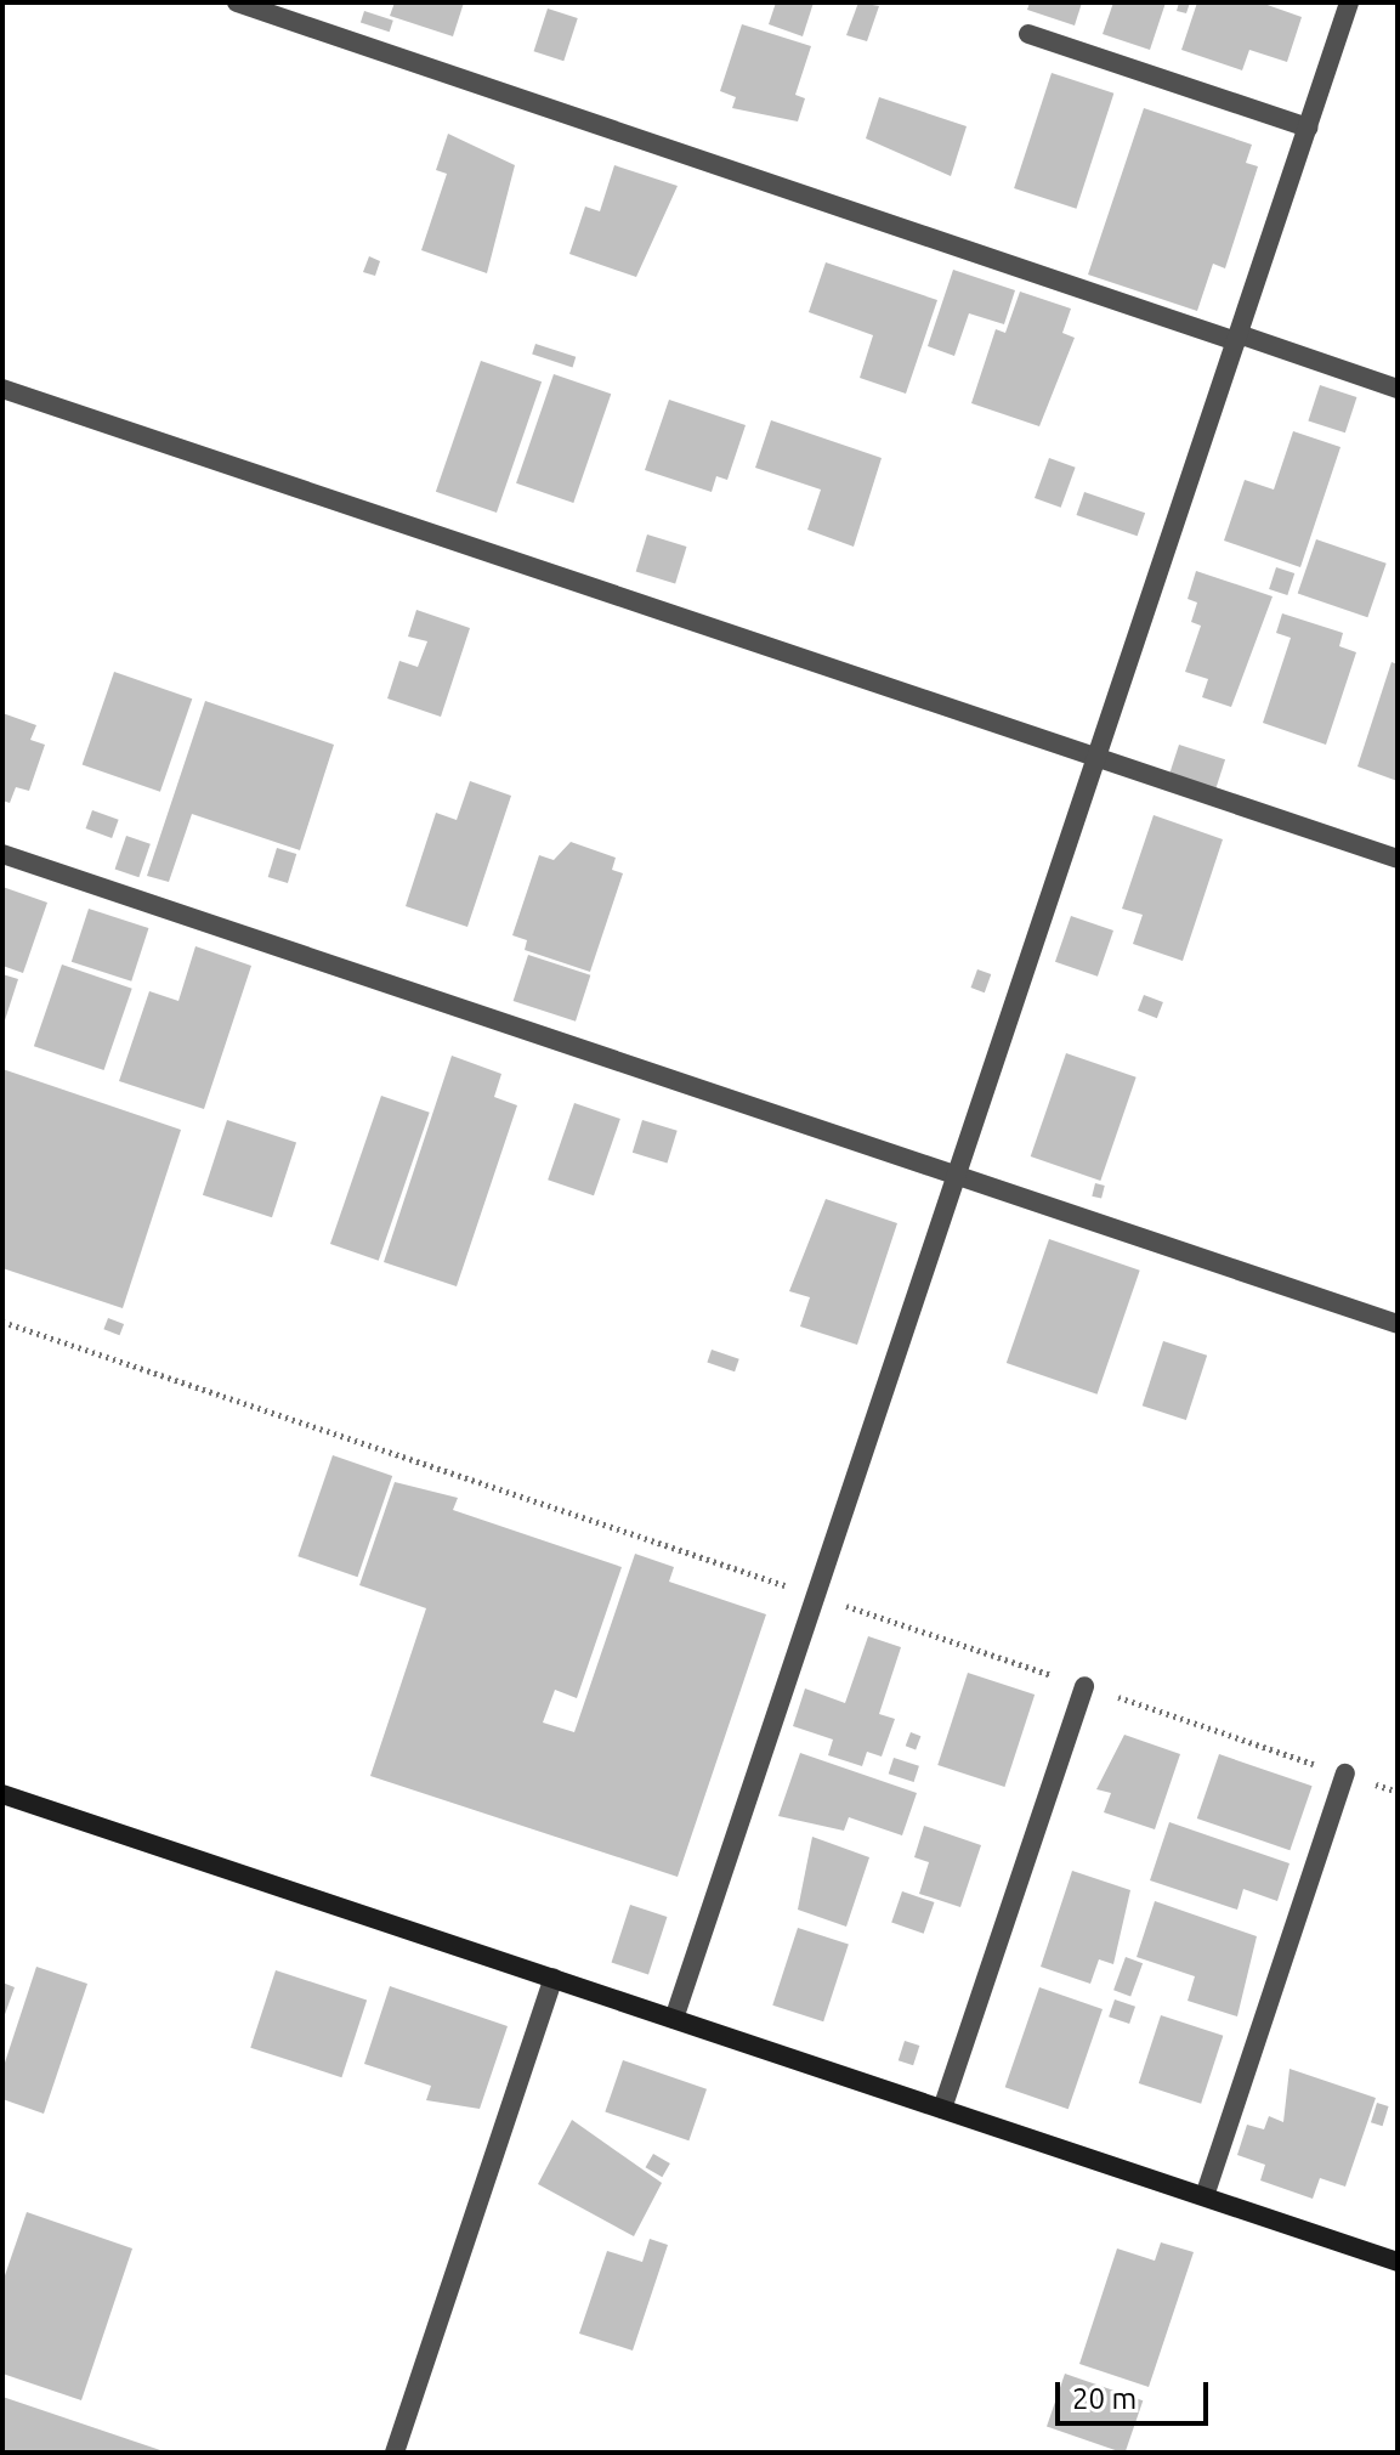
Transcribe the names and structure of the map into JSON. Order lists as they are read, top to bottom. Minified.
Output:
{"scale_bar":"20 m"}
